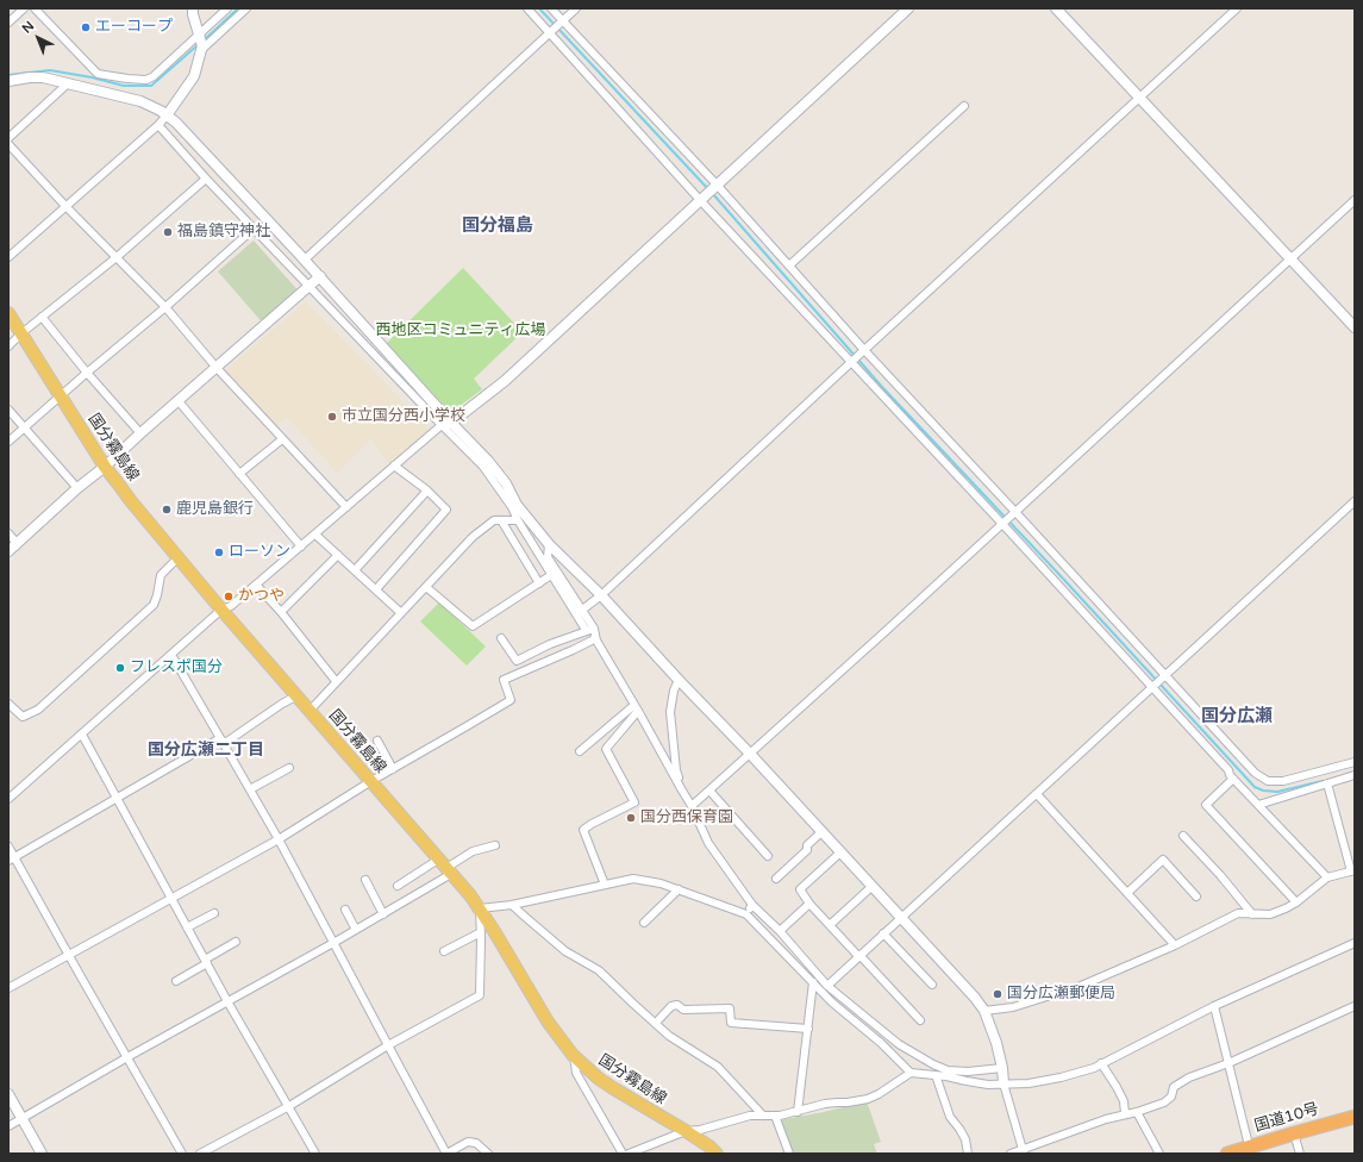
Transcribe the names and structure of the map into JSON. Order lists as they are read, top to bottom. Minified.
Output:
{"streets":{"highway":["国道10号"],"main road":["国分霧島線"]},"districts":["国分福島","国分広瀬","国分広瀬二丁目"],"parks":["西地区コミュニティ広場"],"places":["エーコープ","福島鎮守神社","市立国分西小学校","鹿児島銀行","ローソン","かつや","フレスポ国分","国分西保育園","国分広瀬郵便局"],"north":"top left"}
